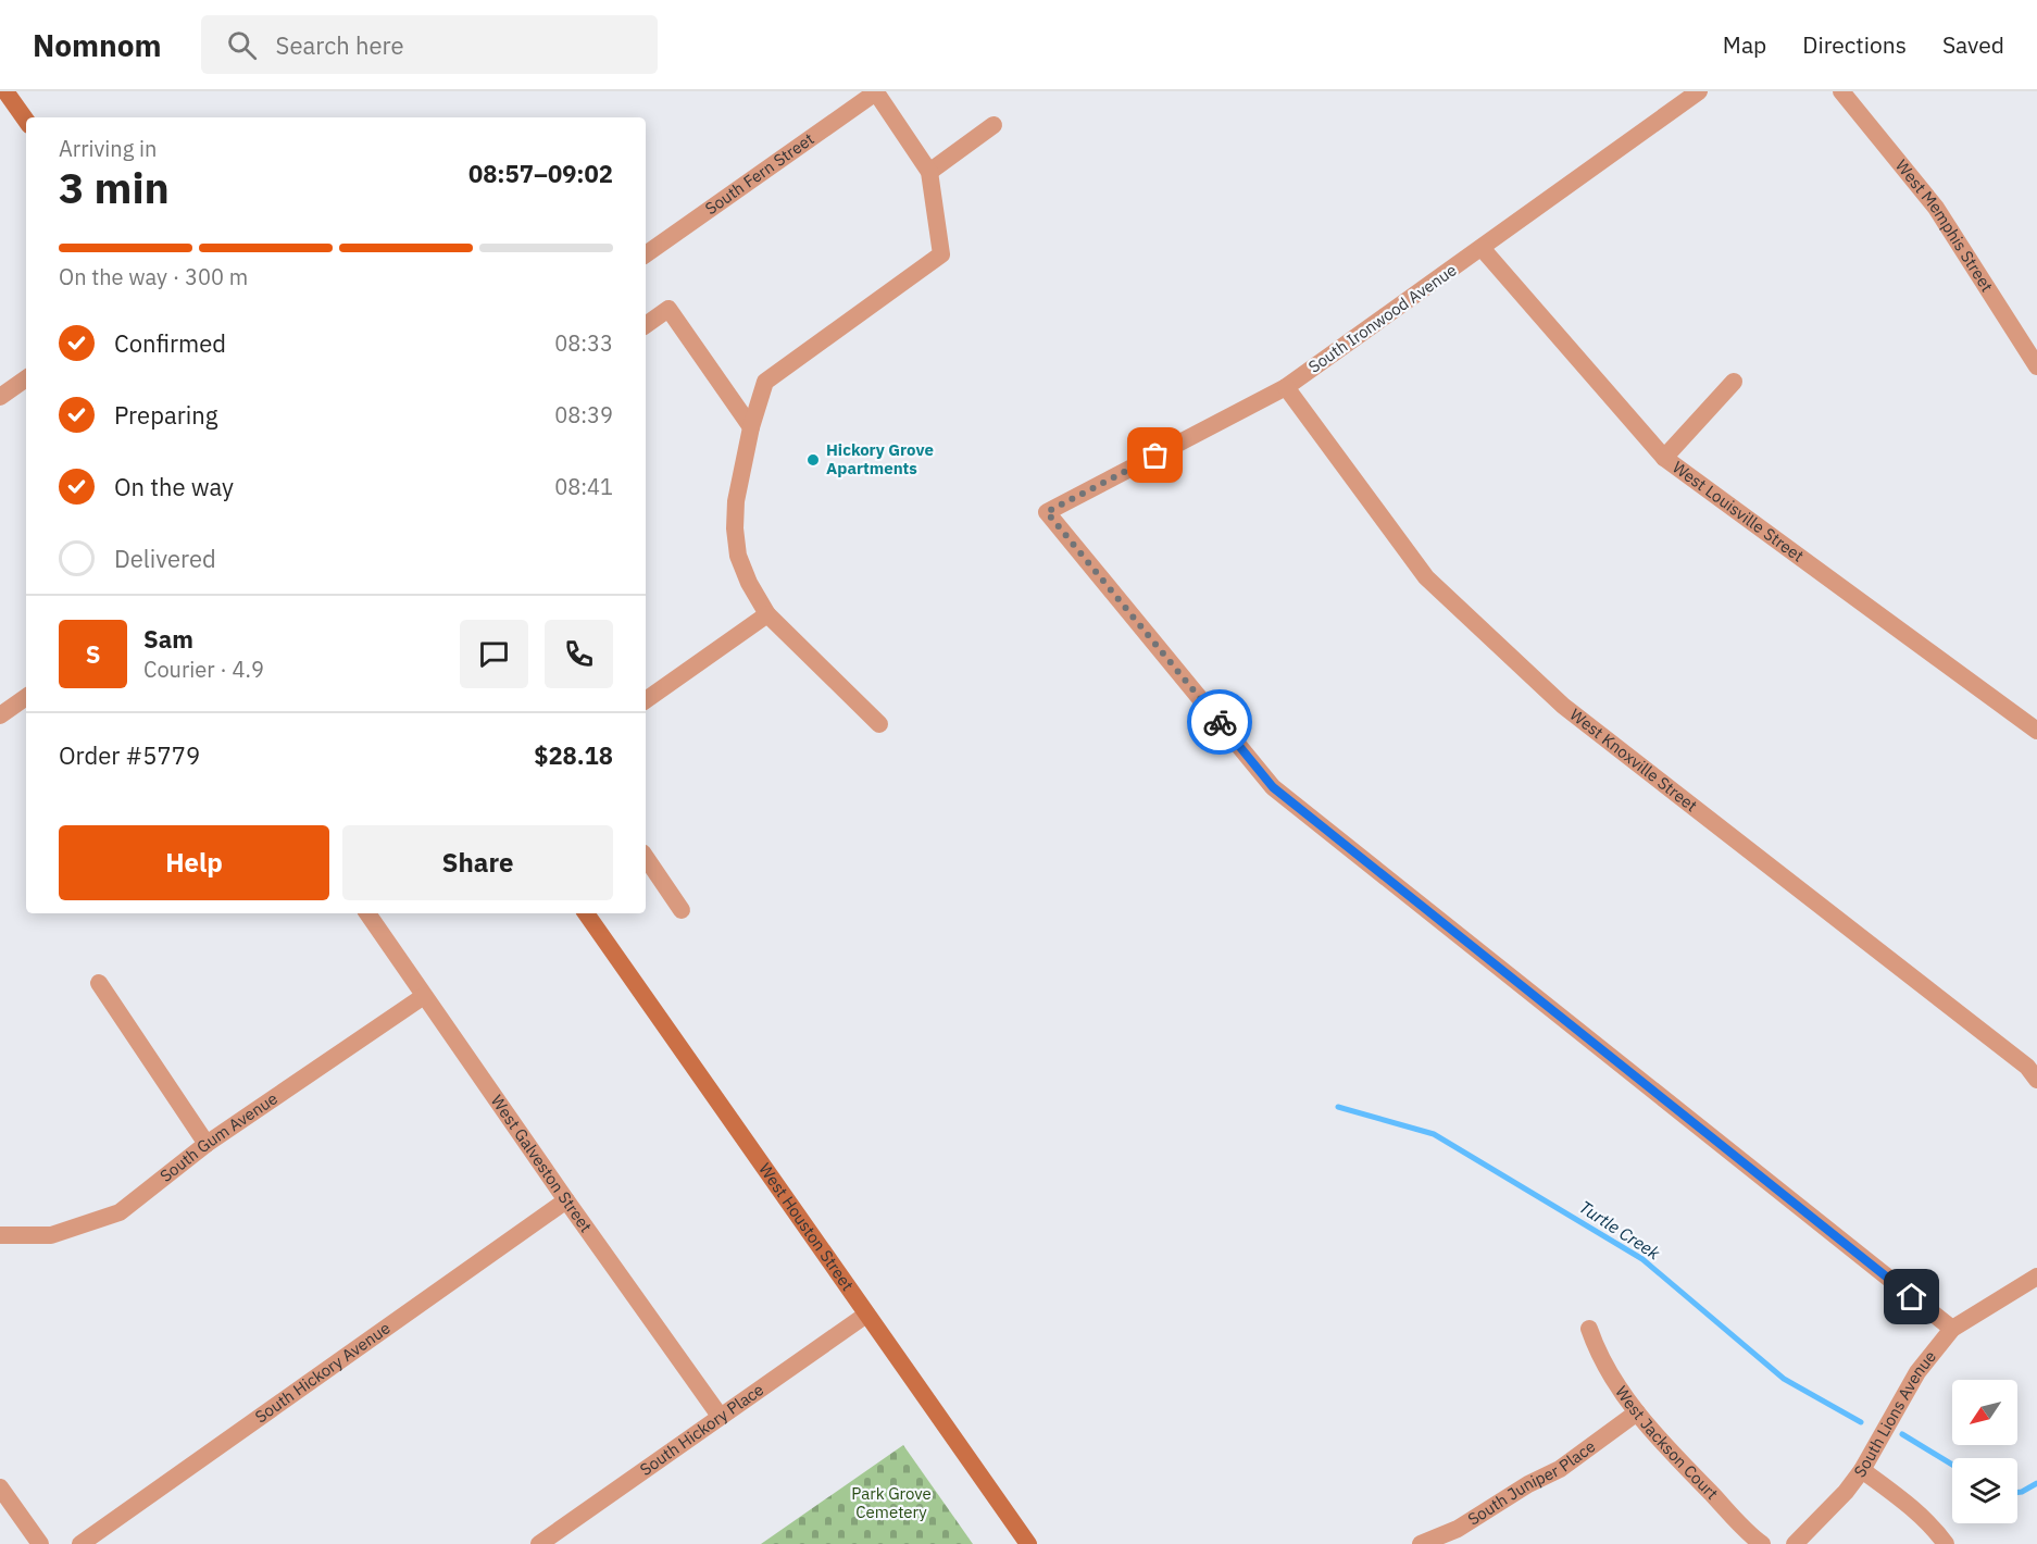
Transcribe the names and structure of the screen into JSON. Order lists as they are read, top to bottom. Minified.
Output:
{"streets":{"main road":["West Houston Street"],"street":["South Fern Street","West Memphis Street","South Ironwood Avenue","West Louisville Street","West Knoxville Street","South Gum Avenue","West Galveston Street","South Hickory Avenue","South Lions Avenue","South Hickory Place","West Jackson Court","South Juniper Place"]},"crossings":[["South Ironwood Avenue","West Louisville Street"],["South Ironwood Avenue","West Knoxville Street"],["South Ironwood Avenue","South Lions Avenue"],["South Gum Avenue","West Galveston Street"],["West Galveston Street","South Hickory Avenue"],["West Galveston Street","South Hickory Place"],["West Houston Street","South Hickory Place"],["West Jackson Court","South Juniper Place"]],"water":["Turtle Creek"],"parks":["Park Grove Cemetery"],"places":["Hickory Grove Apartments"],"north":"bottom left","page":{"header":"Nomnom","search":"Search here","nav":["Map","Directions","Saved"],"heading":["3 min","Arriving in","08:57–09:02"],"panel":["Sam","Courier · 4.9","Order #5779","$28.18"],"bar":"On the way · 300 m","list":[["Confirmed","08:33"],["Preparing","08:39"],["On the way","08:41"],"Delivered"],"round":"S","buttons":["Help","Share"]}}
